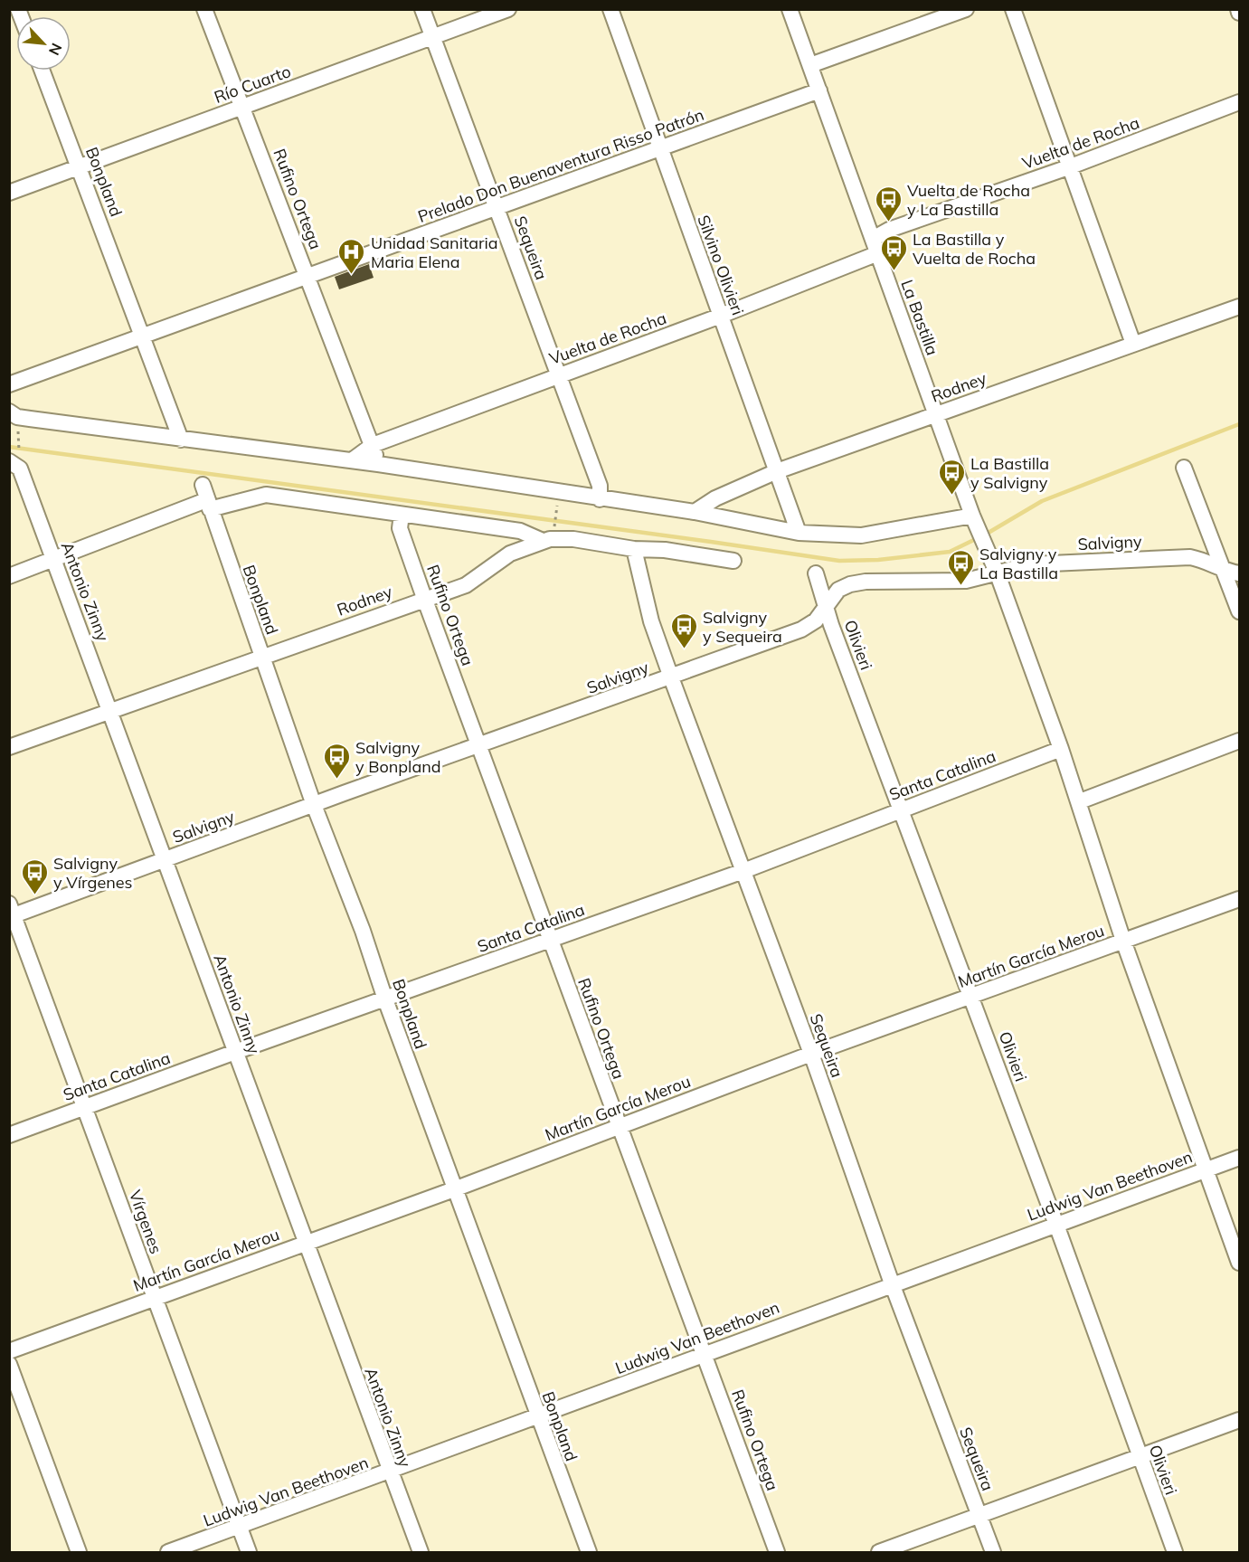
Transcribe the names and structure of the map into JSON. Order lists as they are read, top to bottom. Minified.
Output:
{"streets":{"street":["Río Cuarto","Vuelta de Rocha","Prelado Don Buenaventura Risso Patrón","Bonpland","Rufino Ortega","Sequeira","Silvino Olivieri","La Bastilla","Rodney","Salvigny","Antonio Zinny","Olivieri","Santa Catalina","Martín García Merou","Ludwig Van Beethoven","Vírgenes"]},"crossings":[["Río Cuarto","Bonpland"],["Río Cuarto","Rufino Ortega"],["Río Cuarto","Sequeira"],["Vuelta de Rocha","Rufino Ortega"],["Vuelta de Rocha","Sequeira"],["Vuelta de Rocha","Silvino Olivieri"],["Vuelta de Rocha","La Bastilla"],["Prelado Don Buenaventura Risso Patrón","Bonpland"],["Prelado Don Buenaventura Risso Patrón","Rufino Ortega"],["Prelado Don Buenaventura Risso Patrón","Sequeira"],["Prelado Don Buenaventura Risso Patrón","Silvino Olivieri"],["Prelado Don Buenaventura Risso Patrón","La Bastilla"],["Bonpland","Rodney"],["Bonpland","Salvigny"],["Bonpland","Santa Catalina"],["Bonpland","Martín García Merou"],["Bonpland","Ludwig Van Beethoven"],["Rufino Ortega","Rodney"],["Rufino Ortega","Salvigny"],["Rufino Ortega","Santa Catalina"],["Rufino Ortega","Martín García Merou"],["Rufino Ortega","Ludwig Van Beethoven"],["Sequeira","Rodney"],["Sequeira","Salvigny"],["Sequeira","Santa Catalina"],["Sequeira","Martín García Merou"],["Sequeira","Ludwig Van Beethoven"],["Silvino Olivieri","Rodney"],["La Bastilla","Rodney"],["La Bastilla","Salvigny"],["Rodney","Antonio Zinny"],["Salvigny","Antonio Zinny"],["Salvigny","Olivieri"],["Salvigny","Vírgenes"],["Antonio Zinny","Santa Catalina"],["Antonio Zinny","Martín García Merou"],["Antonio Zinny","Ludwig Van Beethoven"],["Olivieri","Santa Catalina"],["Olivieri","Martín García Merou"],["Olivieri","Ludwig Van Beethoven"],["Santa Catalina","Vírgenes"],["Martín García Merou","Vírgenes"],["Ludwig Van Beethoven","Vírgenes"]],"places":{"bus stop":["Vuelta de Rocha y La Bastilla","La Bastilla y Vuelta de Rocha","La Bastilla y Salvigny","Salvigny y La Bastilla","Salvigny y Sequeira","Salvigny y Bonpland","Salvigny y Vírgenes"],"hospital":["Unidad Sanitaria Maria Elena"]},"north":"bottom right"}
